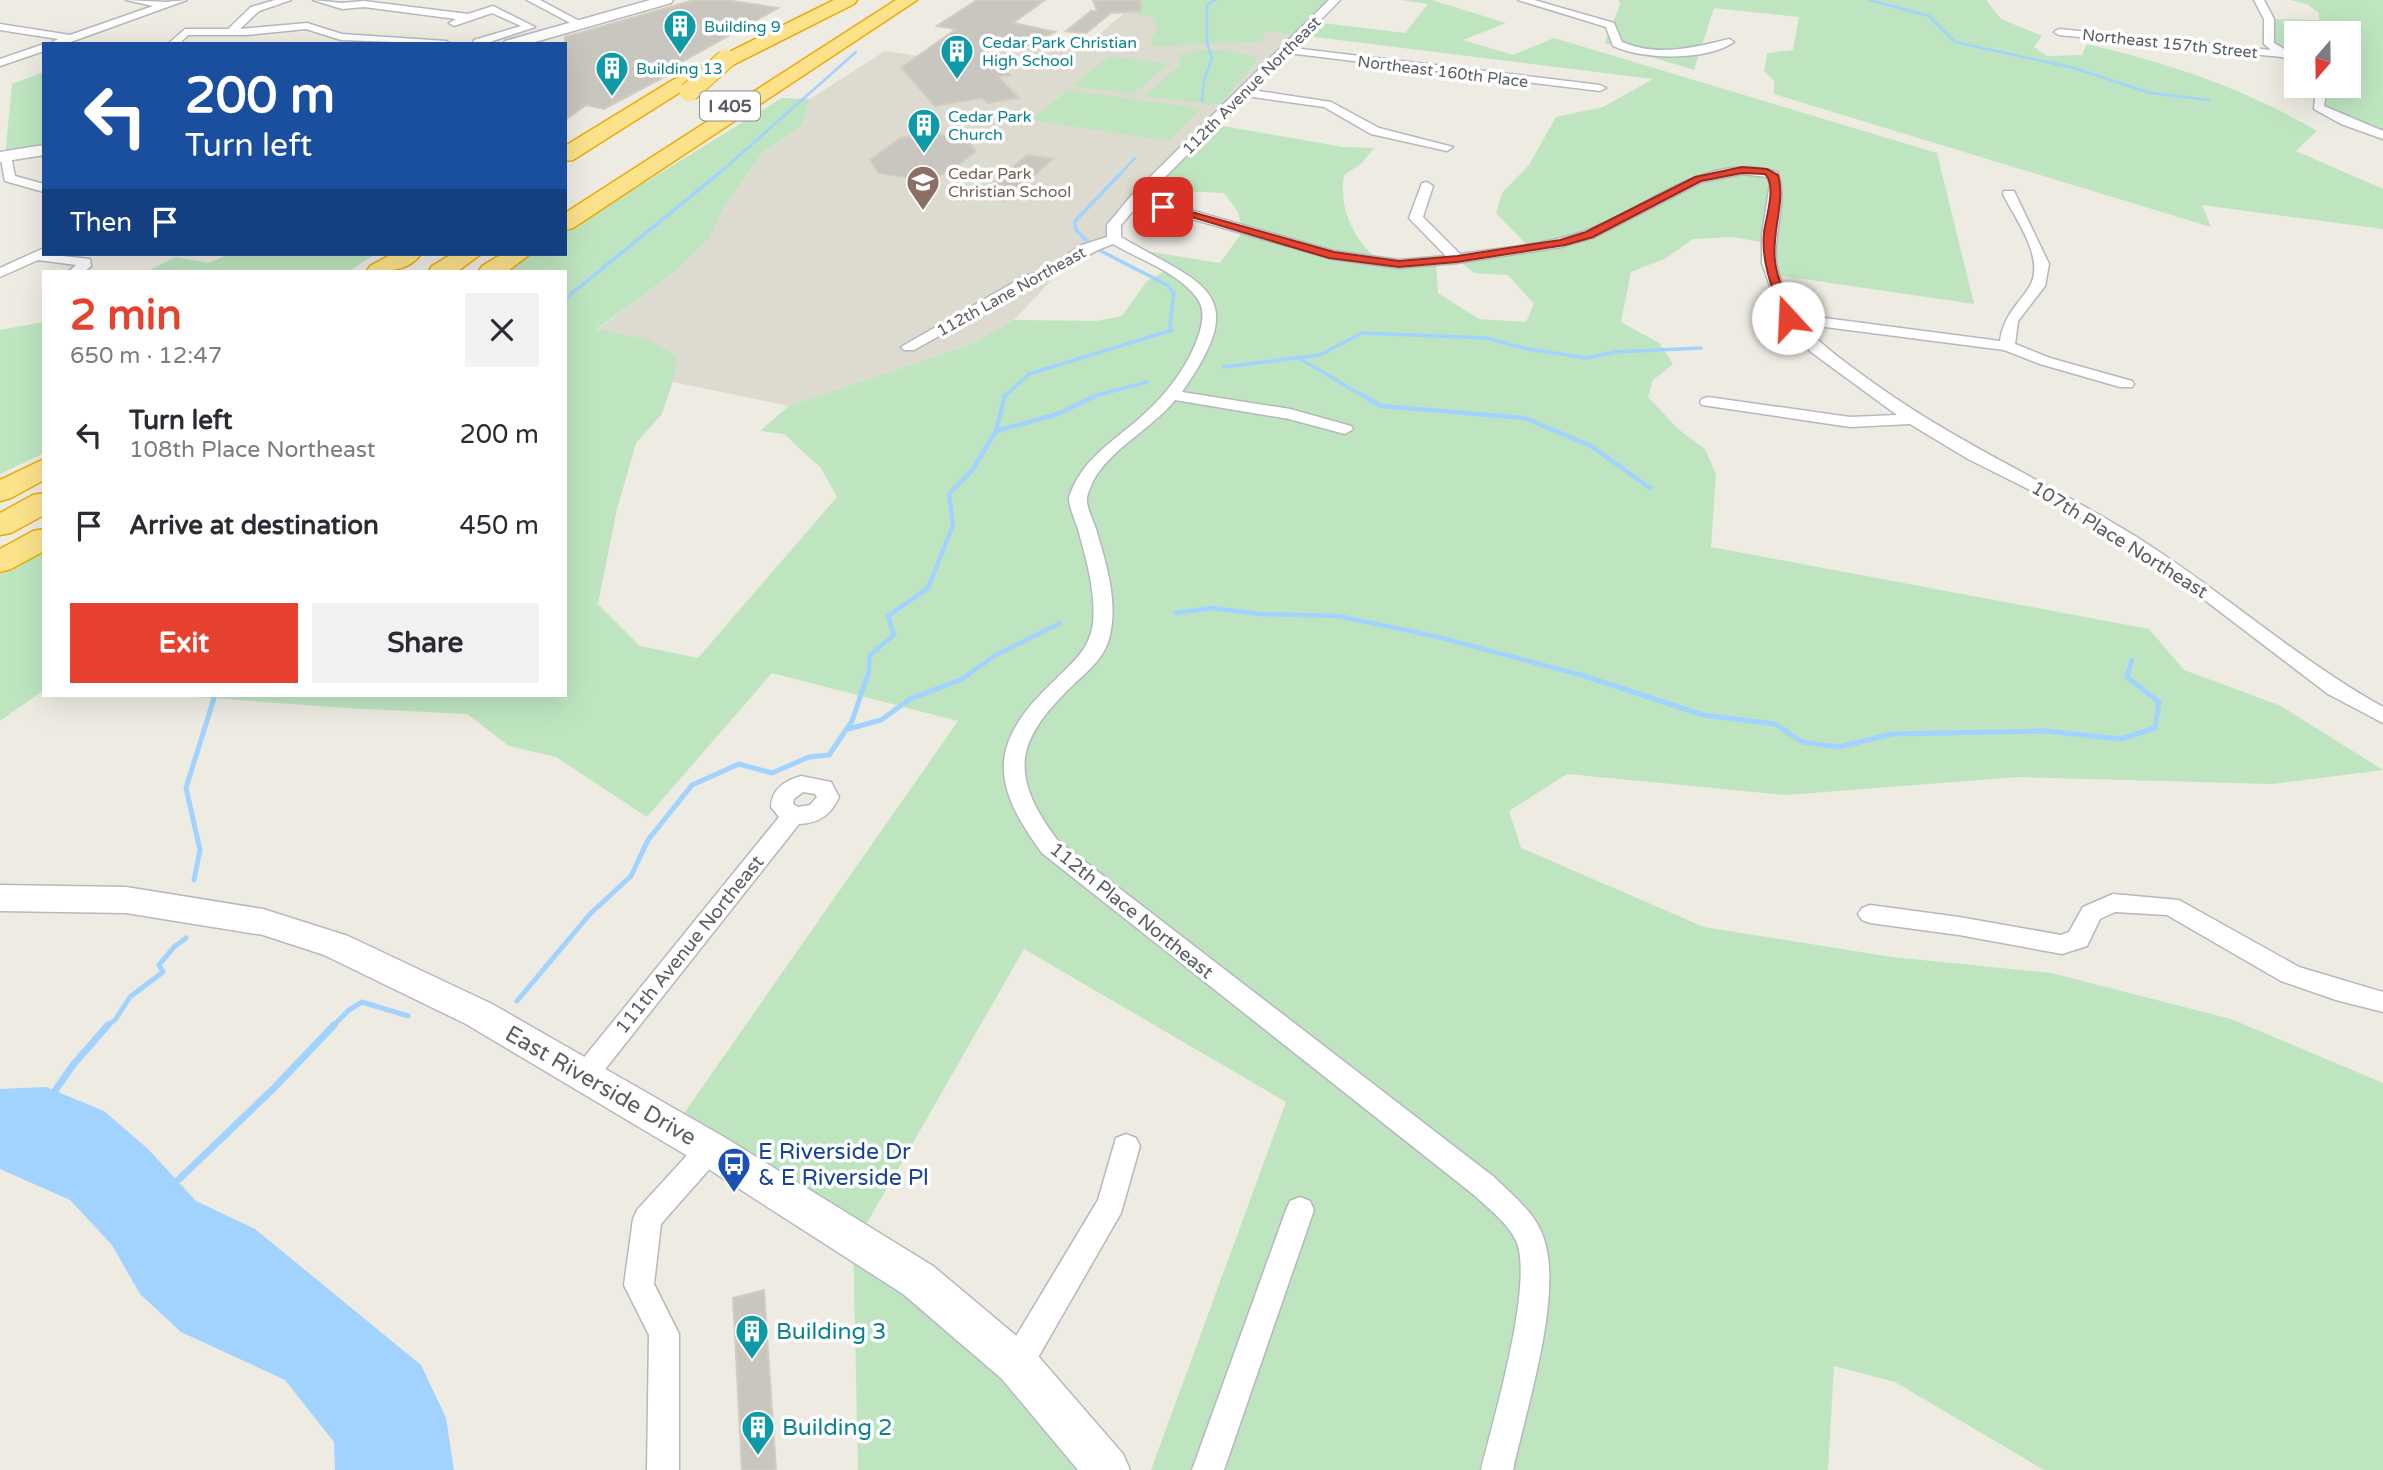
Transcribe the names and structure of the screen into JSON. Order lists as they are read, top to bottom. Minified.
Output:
{"streets":{"highway":["I 405"],"main road":["East Riverside Drive"],"street":["Northeast 157th Street","Northeast 160th Place","112th Avenue Northeast","112th Lane Northeast","107th Place Northeast","112th Place Northeast","111th Avenue Northeast"]},"crossings":[["Northeast 160th Place","112th Avenue Northeast"],["112th Lane Northeast","112th Place Northeast"],["111th Avenue Northeast","East Riverside Drive"]],"places":{"building":["Building 9","Cedar Park Christian High School","Building 13","Cedar Park Church","Building 3","Building 2"],"school or university":["Cedar Park Christian School"],"bus stop":["E Riverside Dr & E Riverside Pl"]},"north":"bottom","page":{"turn":["200 m","Turn left"],"then":"Then","heading":["2 min","650 m · 12:47"],"list":[{"name":"Turn left","note":"108th Place Northeast","value":"200 m"},{"name":"Arrive at destination","value":"450 m"}],"buttons":["Exit","Share"]}}
